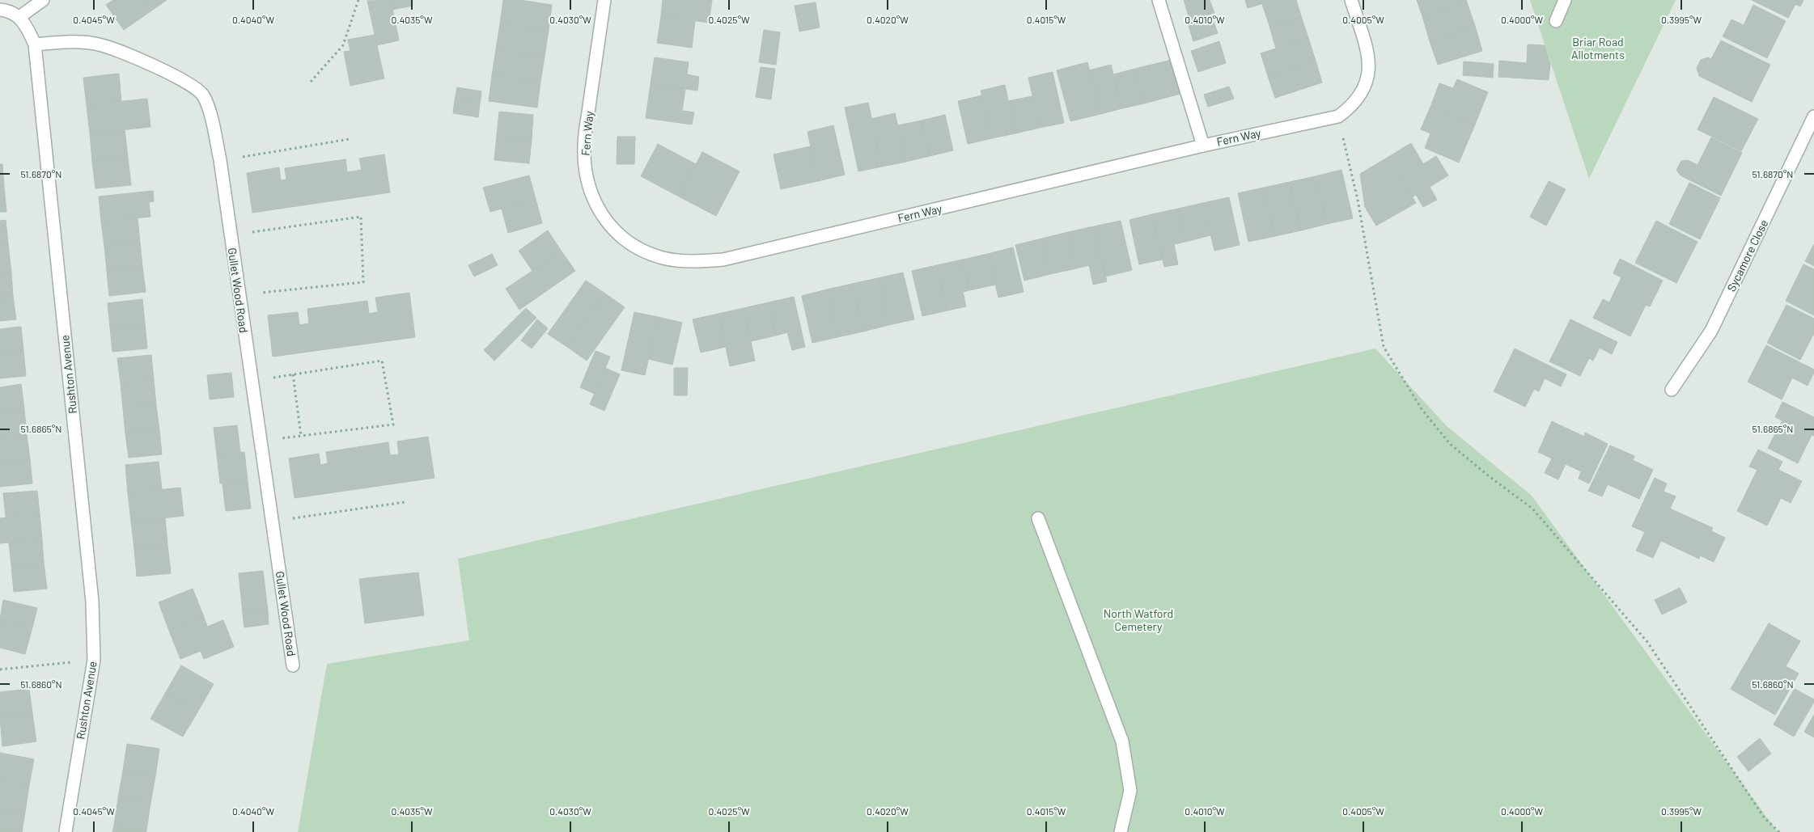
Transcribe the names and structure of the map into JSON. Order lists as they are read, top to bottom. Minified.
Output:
{"streets":{"street":["Fern Way","Sycamore Close","Gullet Wood Road","Rushton Avenue"]},"crossings":[["Gullet Wood Road","Rushton Avenue"]],"parks":["Briar Road Allotments","North Watford Cemetery"],"coordinates":["0.4045°W","0.4040°W","0.4035°W","0.4030°W","0.4025°W","0.4020°W","0.4015°W","0.4010°W","0.4005°W","0.4000°W","0.3995°W","51.6870°N","51.6865°N","51.6860°N"]}
